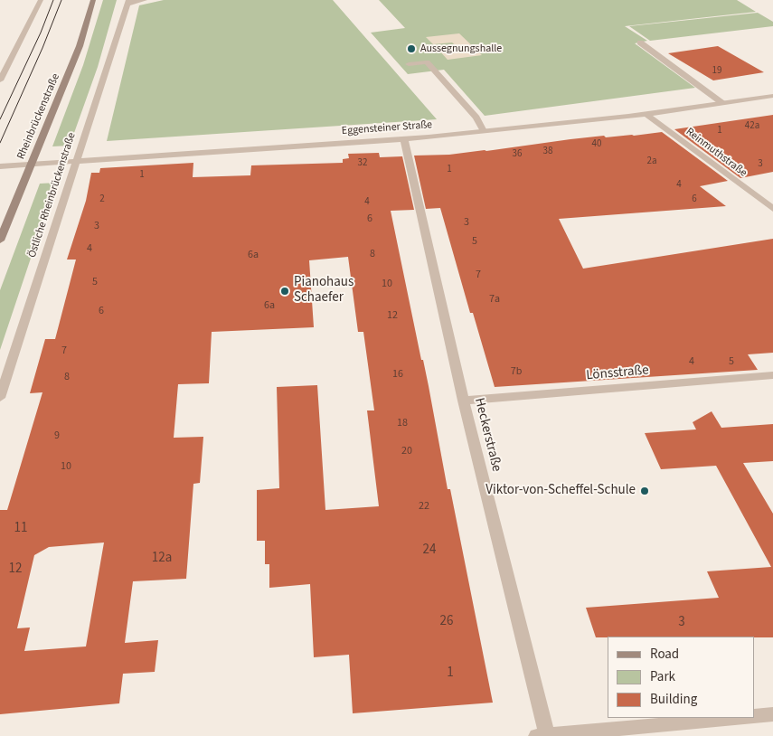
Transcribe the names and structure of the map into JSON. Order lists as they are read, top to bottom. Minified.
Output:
{"streets":{"main road":["Rheinbrückenstraße"],"street":["Eggensteiner Straße","Reinmuthstraße","Östliche Rheinbrückenstraße","Lönsstraße","Heckerstraße"]},"crossings":[["Rheinbrückenstraße","Eggensteiner Straße"],["Eggensteiner Straße","Reinmuthstraße"],["Eggensteiner Straße","Östliche Rheinbrückenstraße"],["Eggensteiner Straße","Heckerstraße"],["Lönsstraße","Heckerstraße"]],"places":["Aussegnungshalle","Pianohaus Schaefer","Viktor-von-Scheffel-Schule"],"house_numbers":["19","42a","1","40","38","36","2a","32","3","1","1","4","2","6","4","6","3","3","5","4","8","6a","7","5","10","7a","6a","6","12","7","4","5","7b","16","8","18","9","20","10","22","11","24","12a","12","26","3","1"],"legend":["Road","Park","Building"]}
